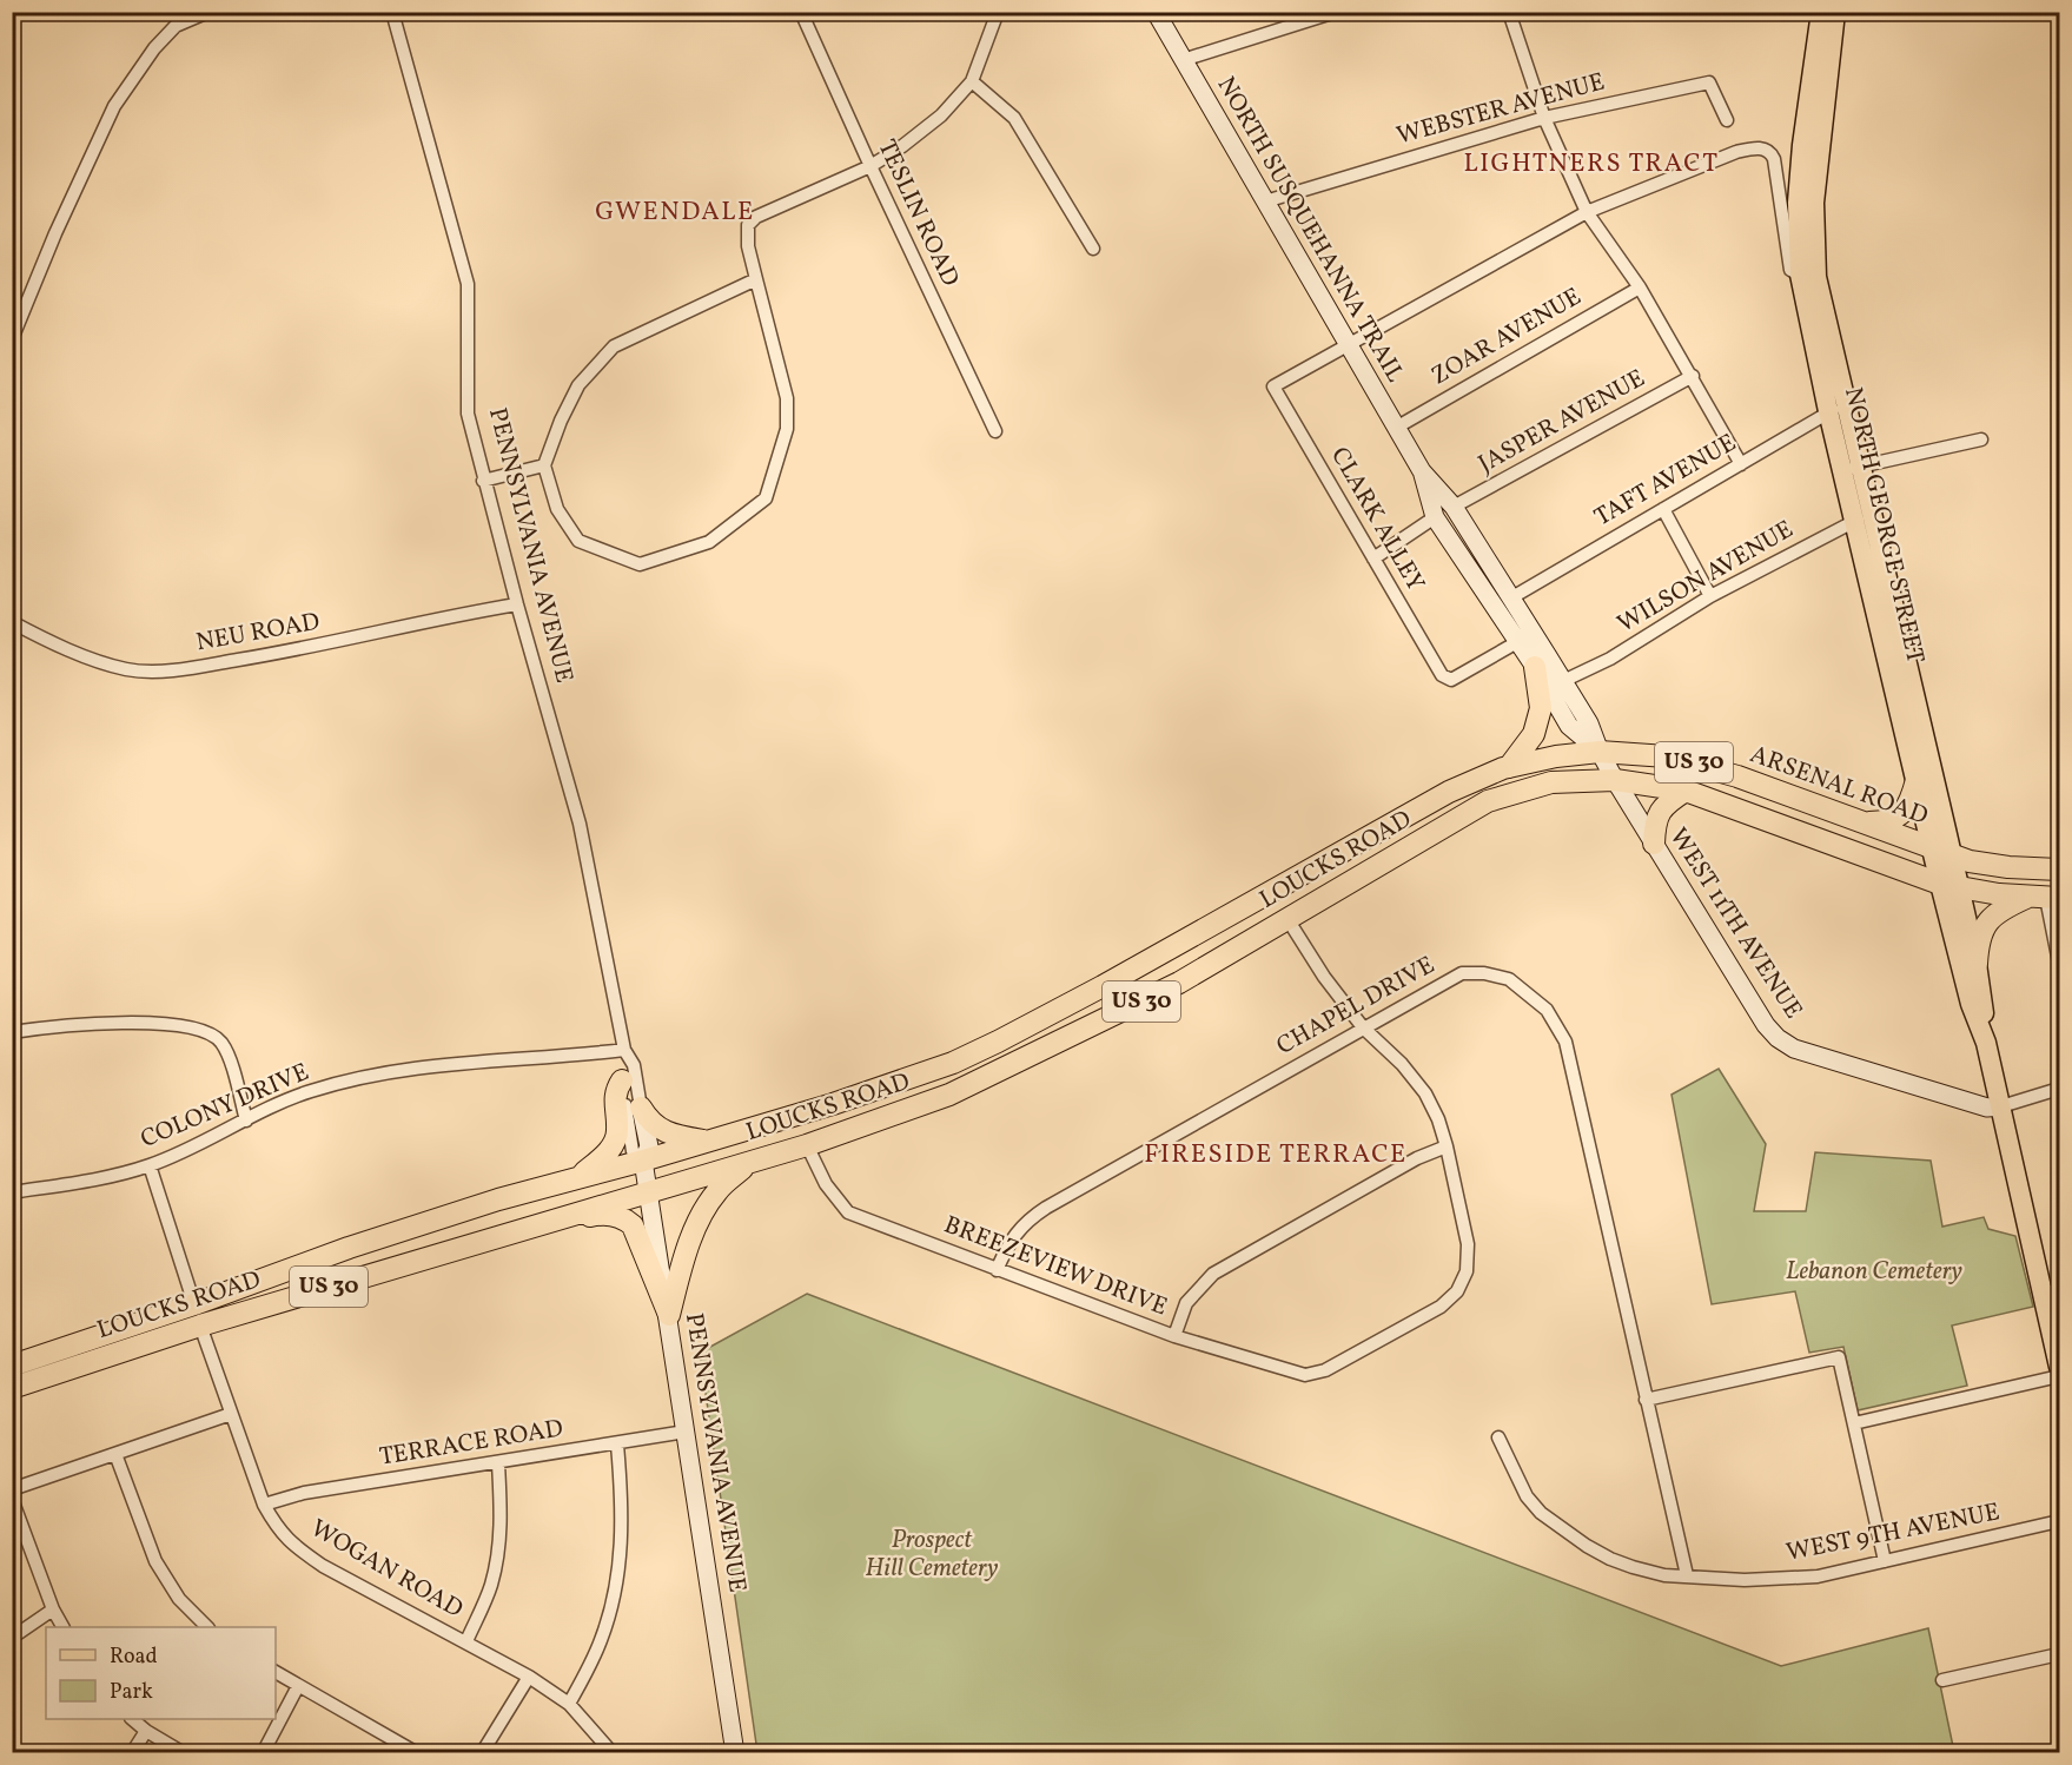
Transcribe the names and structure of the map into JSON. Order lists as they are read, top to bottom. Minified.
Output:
{"streets":{"highway":["US 30","ARSENAL ROAD","LOUCKS ROAD"],"main road":["NORTH SUSQUEHANNA TRAIL","NORTH GEORGE STREET","PENNSYLVANIA AVENUE","WEST 11TH AVENUE"],"street":["WEBSTER AVENUE","TESLIN ROAD","ZOAR AVENUE","JASPER AVENUE","TAFT AVENUE","CLARK ALLEY","WILSON AVENUE","NEU ROAD","CHAPEL DRIVE","COLONY DRIVE","BREEZEVIEW DRIVE","TERRACE ROAD","WEST 9TH AVENUE","WOGAN ROAD"]},"crossings":[["WEBSTER AVENUE","NORTH SUSQUEHANNA TRAIL"],["NORTH SUSQUEHANNA TRAIL","ZOAR AVENUE"],["NORTH SUSQUEHANNA TRAIL","JASPER AVENUE"],["NORTH SUSQUEHANNA TRAIL","TAFT AVENUE"],["NORTH SUSQUEHANNA TRAIL","CLARK ALLEY"],["NORTH SUSQUEHANNA TRAIL","WILSON AVENUE"],["NORTH SUSQUEHANNA TRAIL","US 30"],["NORTH SUSQUEHANNA TRAIL","ARSENAL ROAD"],["NORTH SUSQUEHANNA TRAIL","LOUCKS ROAD"],["NORTH SUSQUEHANNA TRAIL","WEST 11TH AVENUE"],["TAFT AVENUE","NORTH GEORGE STREET"],["NORTH GEORGE STREET","WILSON AVENUE"],["NORTH GEORGE STREET","US 30"],["NORTH GEORGE STREET","ARSENAL ROAD"],["NORTH GEORGE STREET","WEST 11TH AVENUE"],["PENNSYLVANIA AVENUE","NEU ROAD"],["PENNSYLVANIA AVENUE","LOUCKS ROAD"],["PENNSYLVANIA AVENUE","COLONY DRIVE"],["PENNSYLVANIA AVENUE","TERRACE ROAD"],["US 30","LOUCKS ROAD"],["US 30","WEST 11TH AVENUE"],["ARSENAL ROAD","LOUCKS ROAD"],["LOUCKS ROAD","WEST 11TH AVENUE"],["LOUCKS ROAD","BREEZEVIEW DRIVE"],["LOUCKS ROAD","WOGAN ROAD"],["CHAPEL DRIVE","BREEZEVIEW DRIVE"],["CHAPEL DRIVE","WEST 9TH AVENUE"],["COLONY DRIVE","WOGAN ROAD"],["TERRACE ROAD","WOGAN ROAD"]],"districts":["LIGHTNERS TRACT","GWENDALE","FIRESIDE TERRACE"],"parks":["Lebanon Cemetery","Prospect Hill Cemetery"],"legend":["Road","Park"]}
